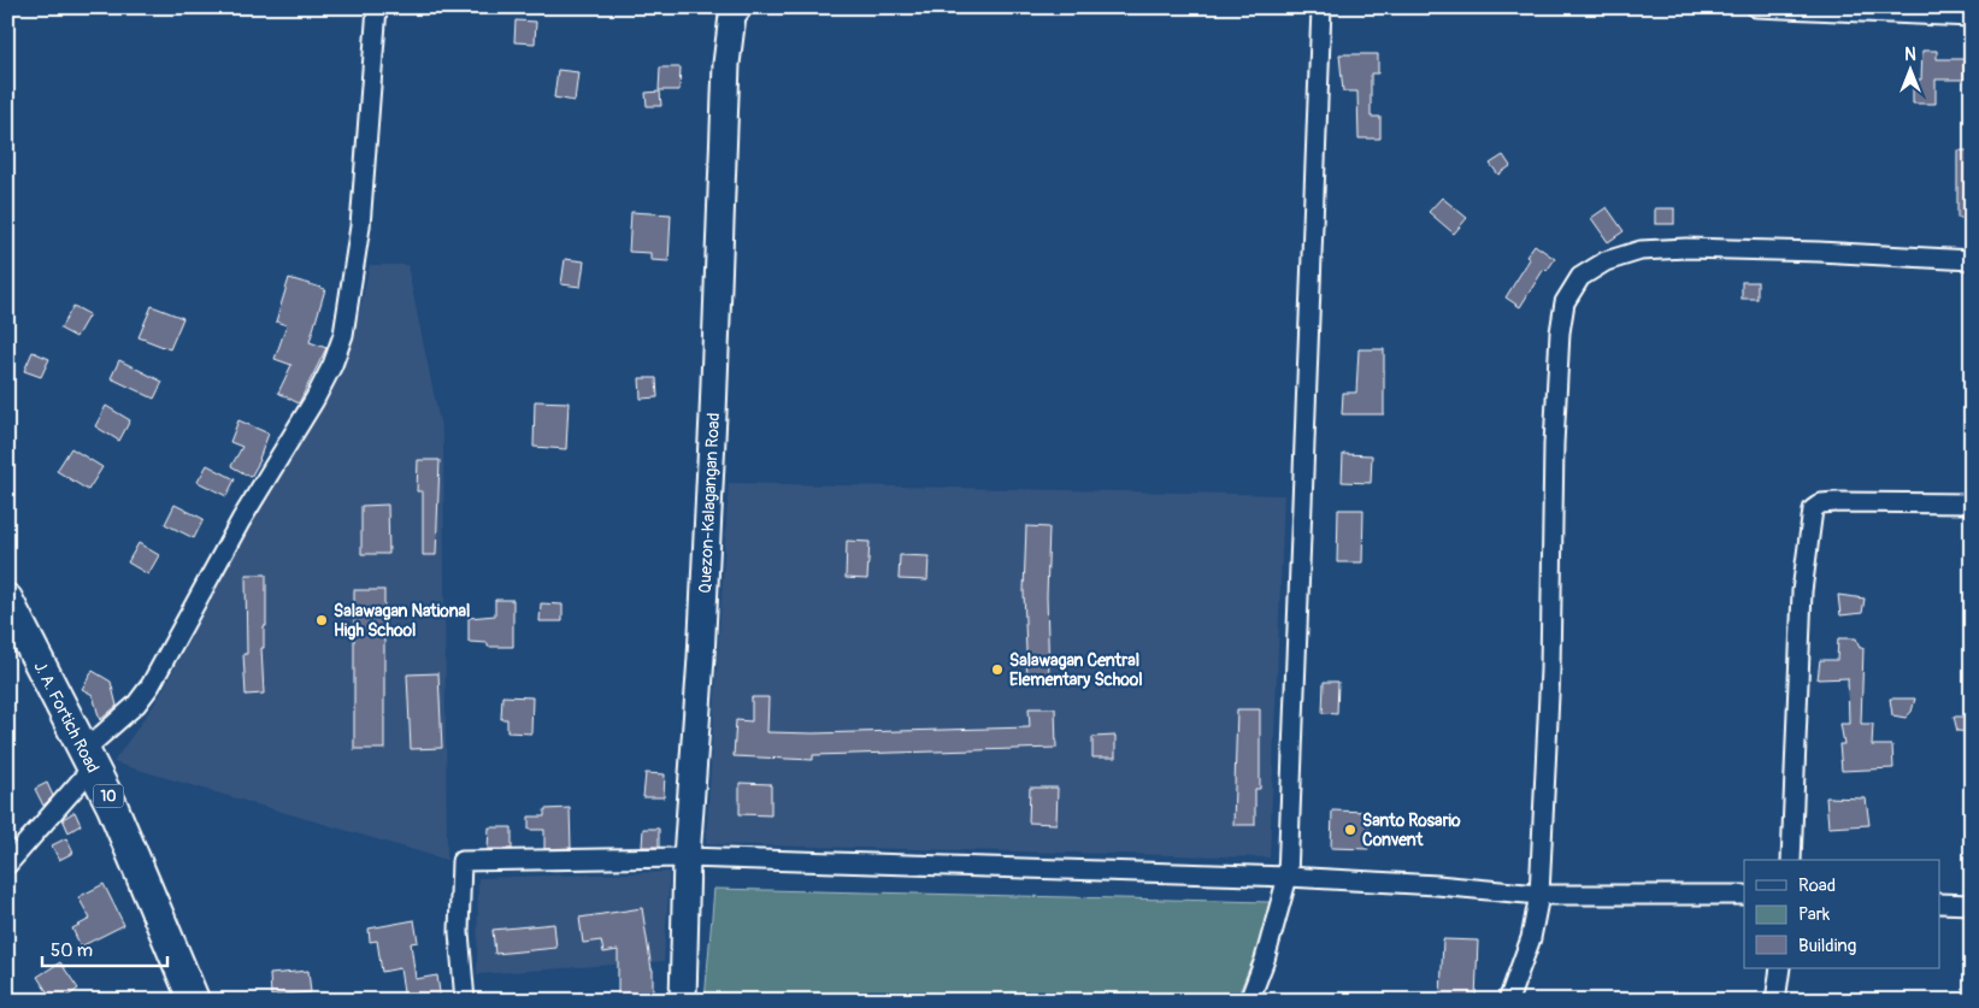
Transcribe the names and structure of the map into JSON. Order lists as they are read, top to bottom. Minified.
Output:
{"streets":{"highway":["J. A. Fortich Road","10"],"main road":["Quezon-Kalagangan Road"]},"places":["Salawagan National High School","Salawagan Central Elementary School","Santo Rosario Convent"],"legend":["Road","Park","Building"],"scale_bar":"50 m","north":"top"}
